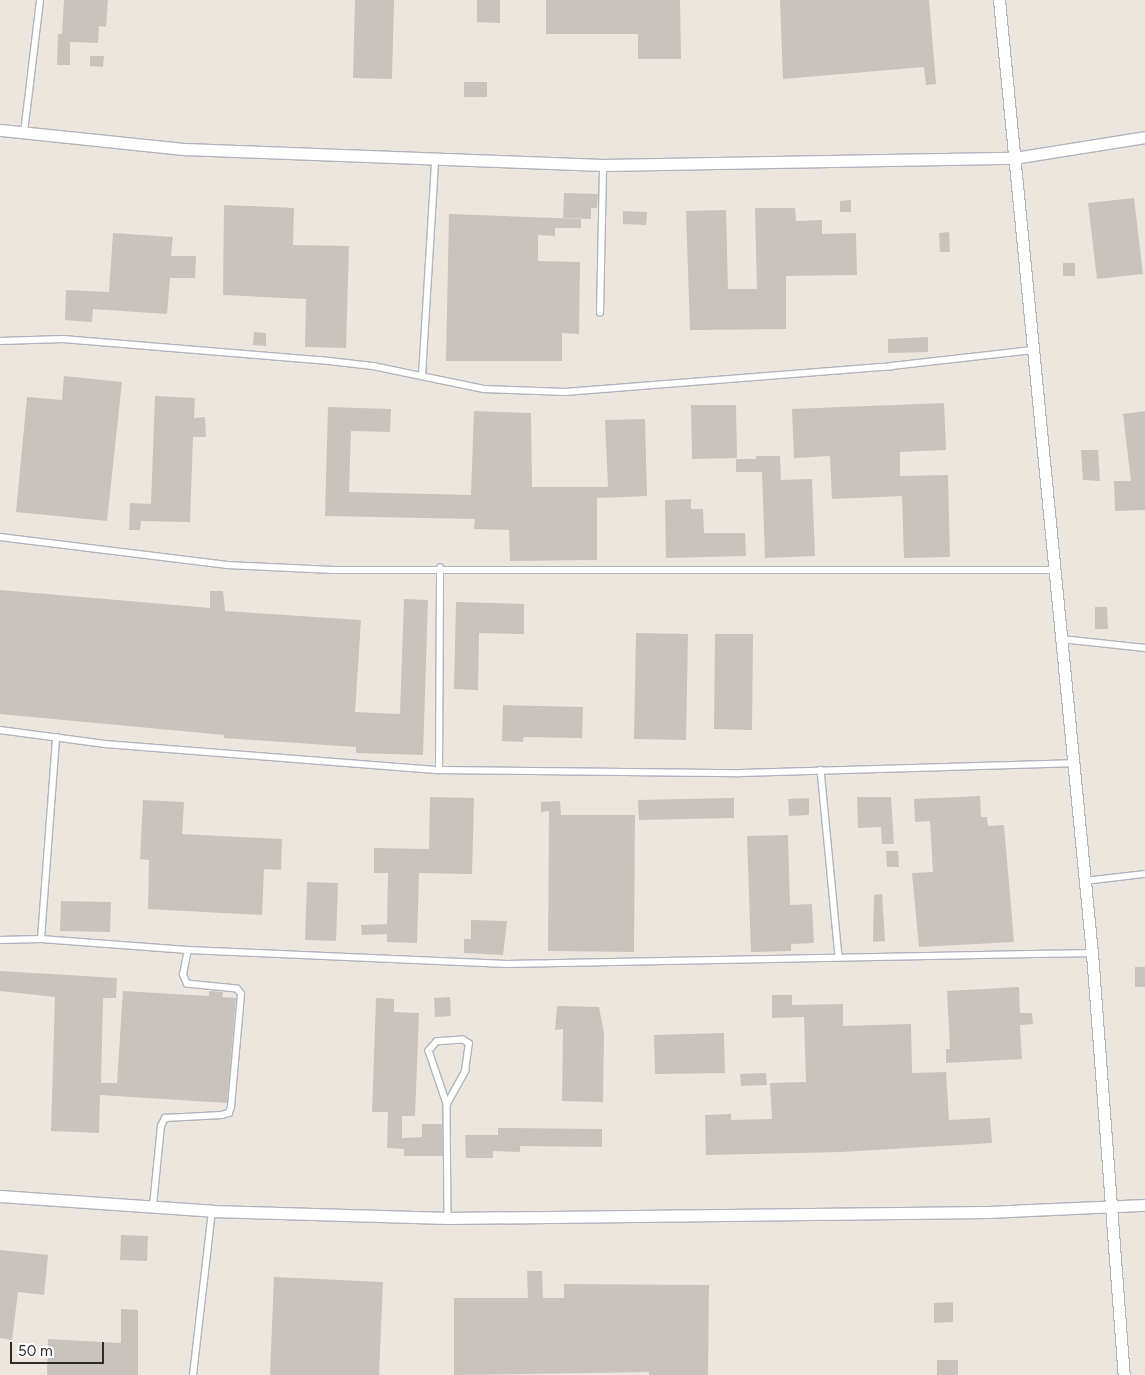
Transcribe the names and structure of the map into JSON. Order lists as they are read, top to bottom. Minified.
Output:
{"scale_bar":"50 m"}
